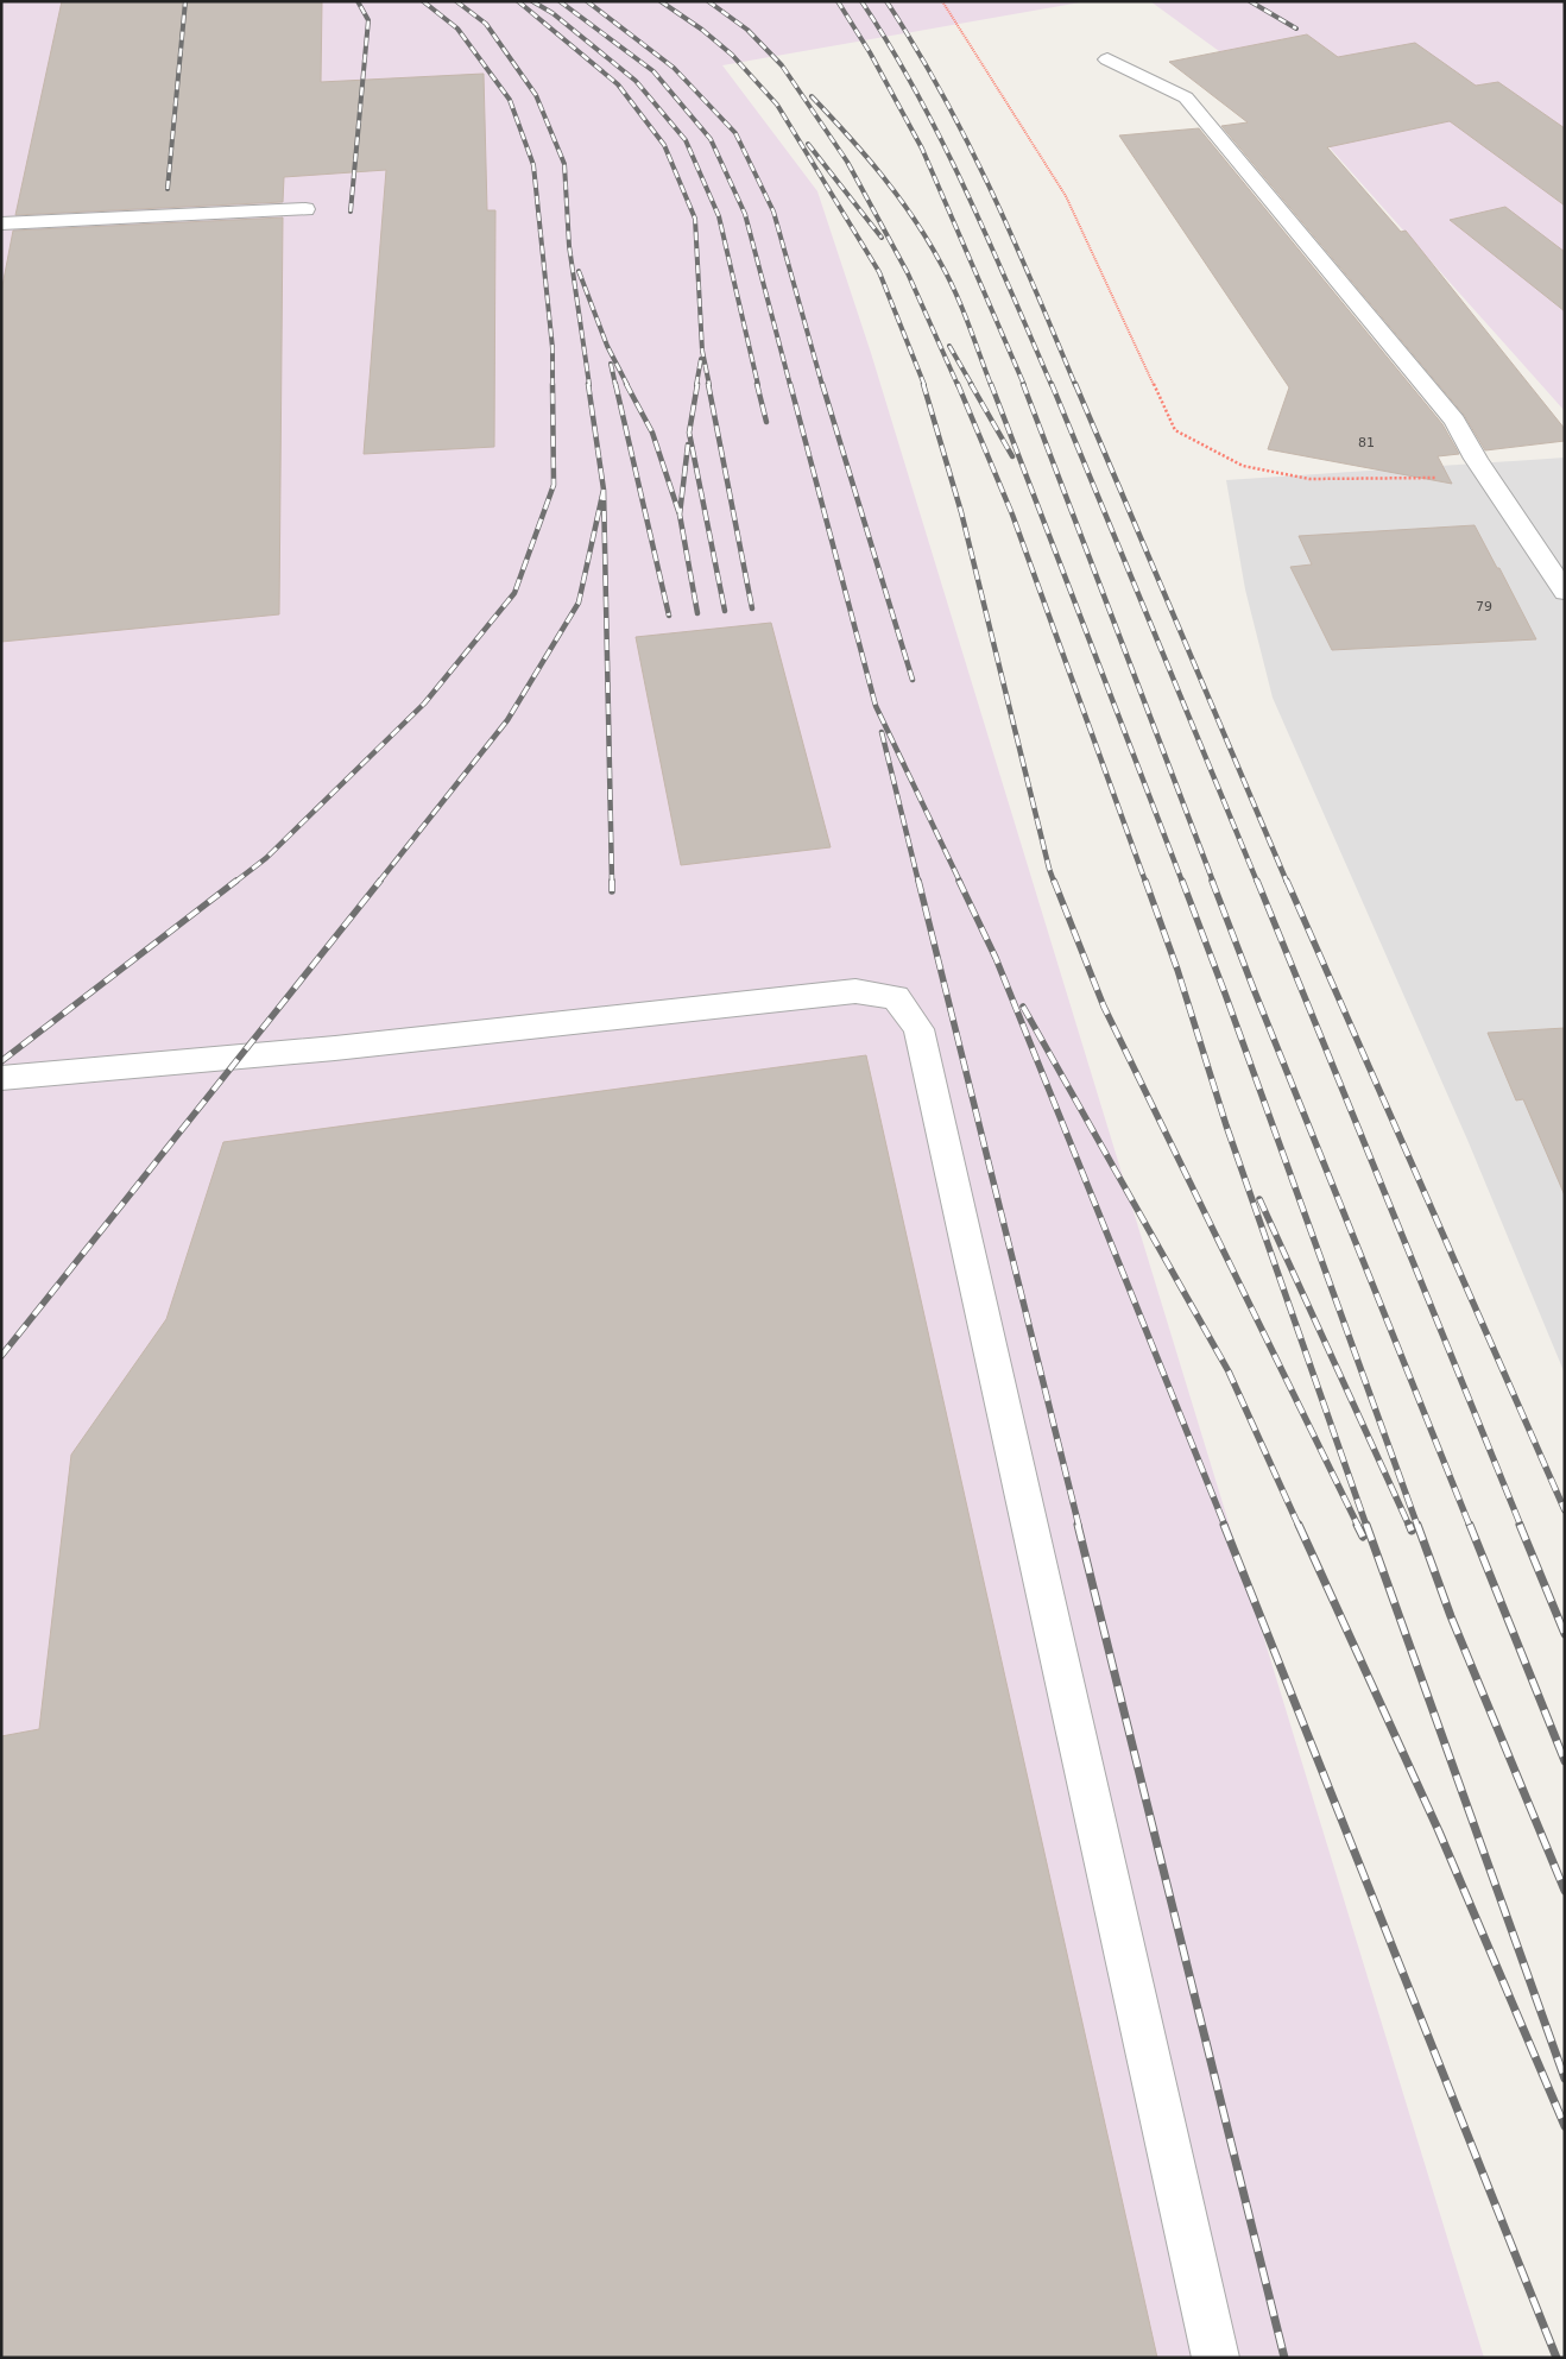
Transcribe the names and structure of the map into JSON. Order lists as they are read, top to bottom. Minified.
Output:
{"house_numbers":["81","79"]}
